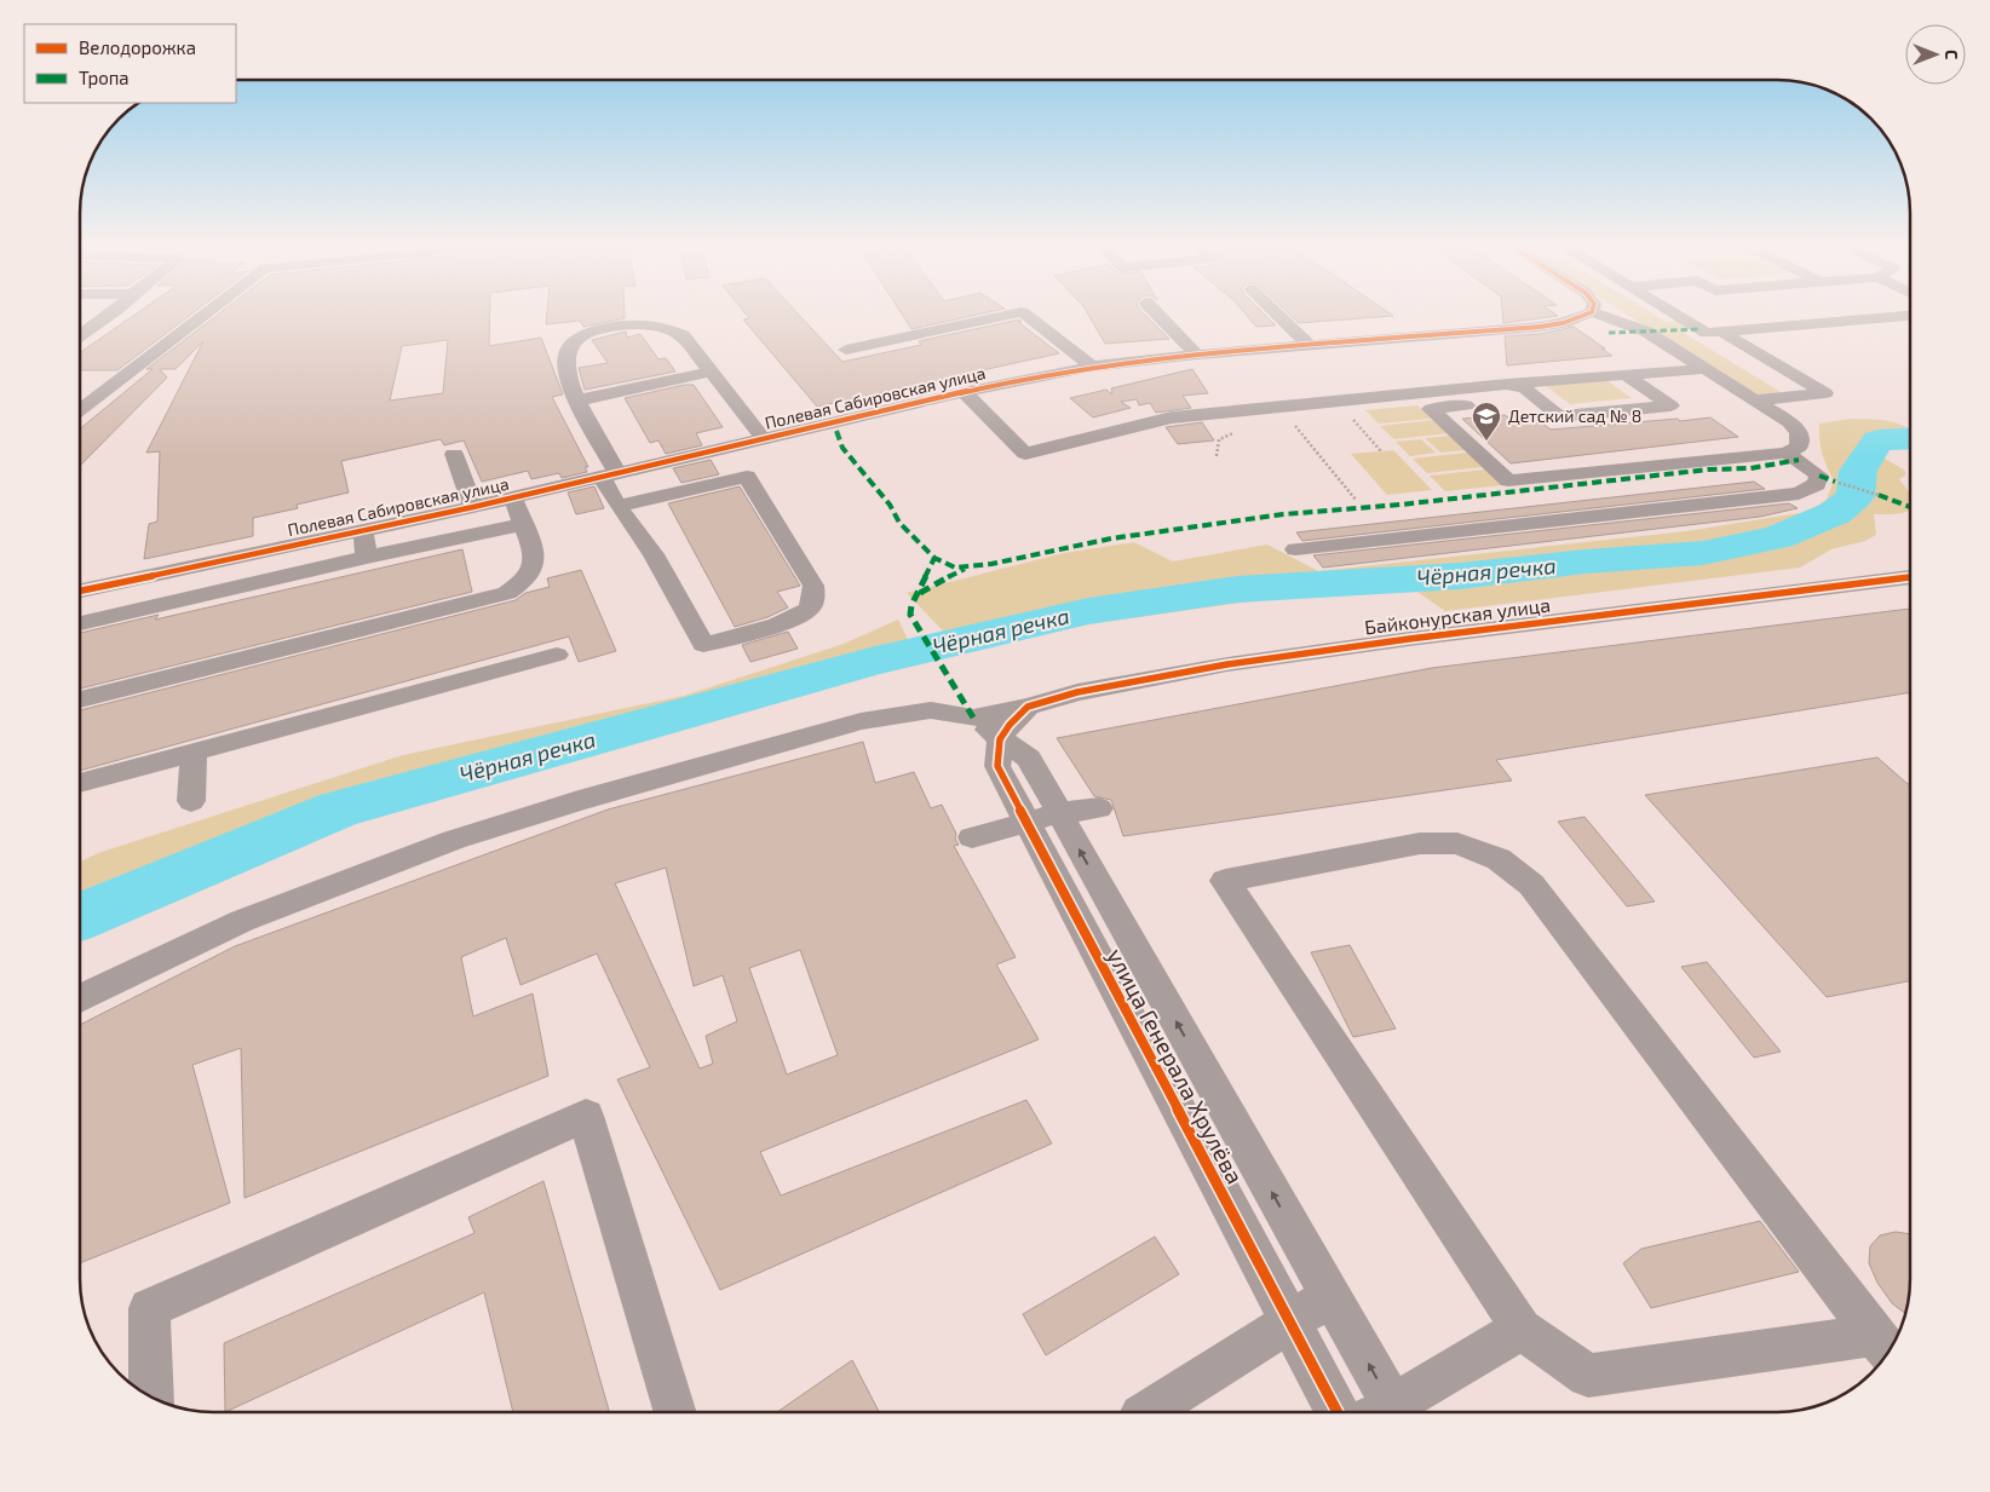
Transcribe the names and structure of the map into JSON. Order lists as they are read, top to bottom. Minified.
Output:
{"streets":{"street":["Полевая Сабировская улица","Байконурская улица","улица Генерала Хрулёва"]},"crossings":[["Байконурская улица","улица Генерала Хрулёва"]],"water":["Чёрная речка"],"places":{"school or university":["Детский сад № 8"]},"legend":["Велодорожка","Тропа"],"north":"right"}
